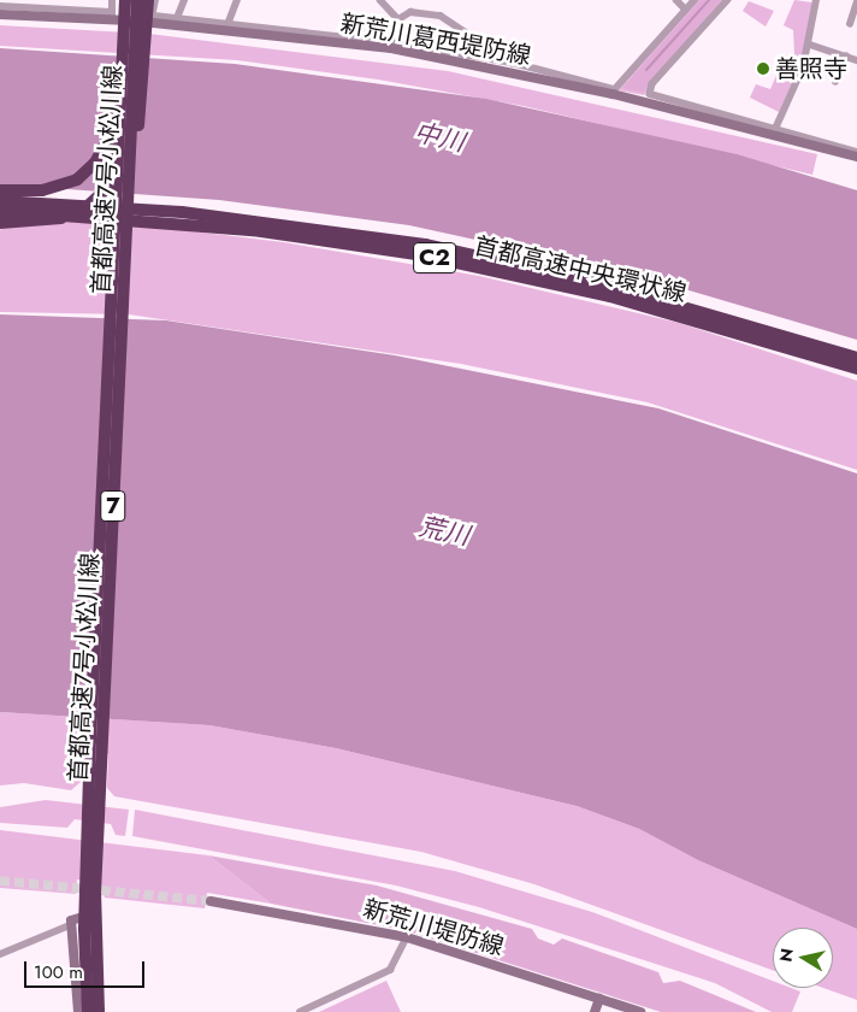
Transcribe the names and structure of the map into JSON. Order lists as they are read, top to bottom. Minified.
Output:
{"streets":{"highway":["首都高速7号小松川線","C2","首都高速中央環状線","7"],"main road":["新荒川葛西堤防線","新荒川堤防線"]},"crossings":[["新荒川葛西堤防線","首都高速7号小松川線"]],"water":["中川","荒川"],"places":["善照寺"],"scale_bar":"100 m","north":"left"}
